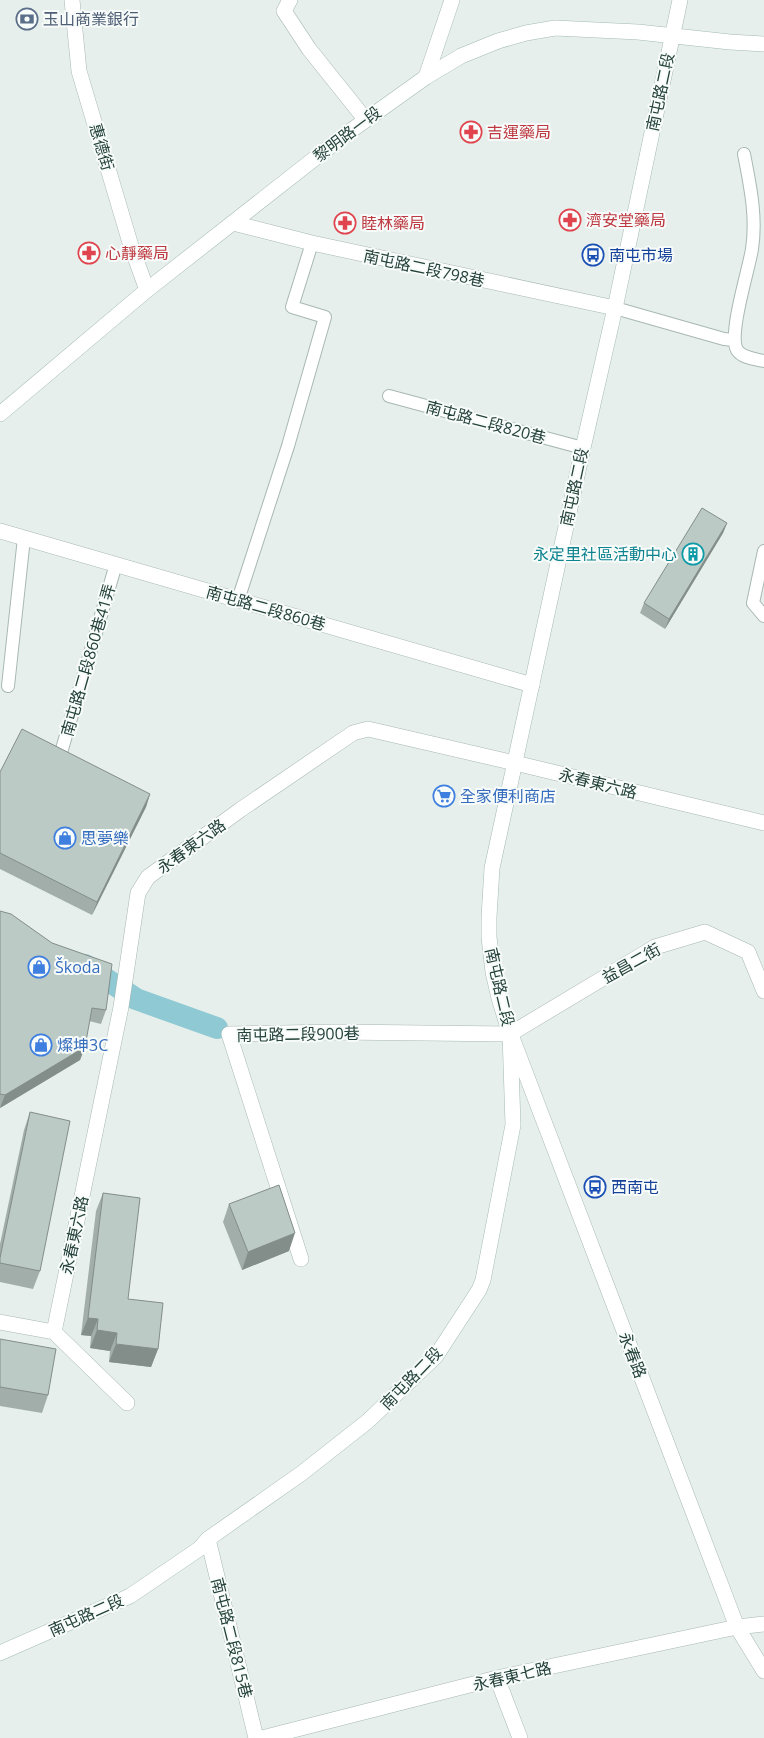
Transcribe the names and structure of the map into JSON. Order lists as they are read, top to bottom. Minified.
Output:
{"streets":{"street":["南屯路二段","黎明路一段","惠德街","南屯路二段798巷","南屯路二段860巷","永春東六路","益昌二街","南屯路二段900巷","永春路","南屯路二段815巷","永春東七路"],"lane":["南屯路二段820巷","南屯路二段860巷41弄"]},"crossings":[["南屯路二段","黎明路一段"],["南屯路二段","南屯路二段798巷"],["南屯路二段","南屯路二段820巷"],["南屯路二段","南屯路二段860巷"],["南屯路二段","永春東六路"],["南屯路二段","益昌二街"],["南屯路二段","南屯路二段900巷"],["南屯路二段","永春路"],["南屯路二段","南屯路二段815巷"],["黎明路一段","惠德街"],["黎明路一段","南屯路二段798巷"],["南屯路二段860巷","南屯路二段860巷41弄"],["益昌二街","南屯路二段900巷"],["益昌二街","永春路"],["南屯路二段900巷","永春路"],["永春路","永春東七路"]],"places":{"bank":["玉山商業銀行"],"pharmacy":["吉運藥局","濟安堂藥局","睦林藥局","心靜藥局"],"bus stop":["南屯市場","西南屯"],"building":["永定里社區活動中心"],"supermarket":["全家便利商店"],"shop":["思夢樂","Škoda","燦坤3C"]}}
